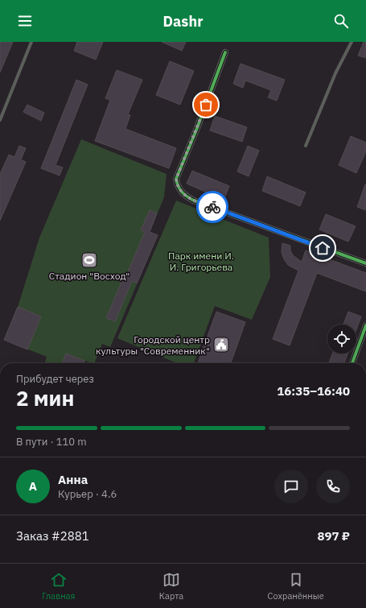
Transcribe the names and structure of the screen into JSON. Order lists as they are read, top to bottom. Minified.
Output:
{"parks":["Парк имени И. И. Григорьева"],"places":{"sports":["Стадион \"Восход\""],"public building":["Городской центр культуры \"Современник\""]},"page":{"header":"Dashr","heading":["2 мин","Прибудет через","16:35–16:40"],"panel":["Анна","Курьер · 4.6","Заказ #2881","897 ₽"],"bar":"В пути · 110 m","round":"А","tabs":["Главная","Карта","Сохранённые"]}}
